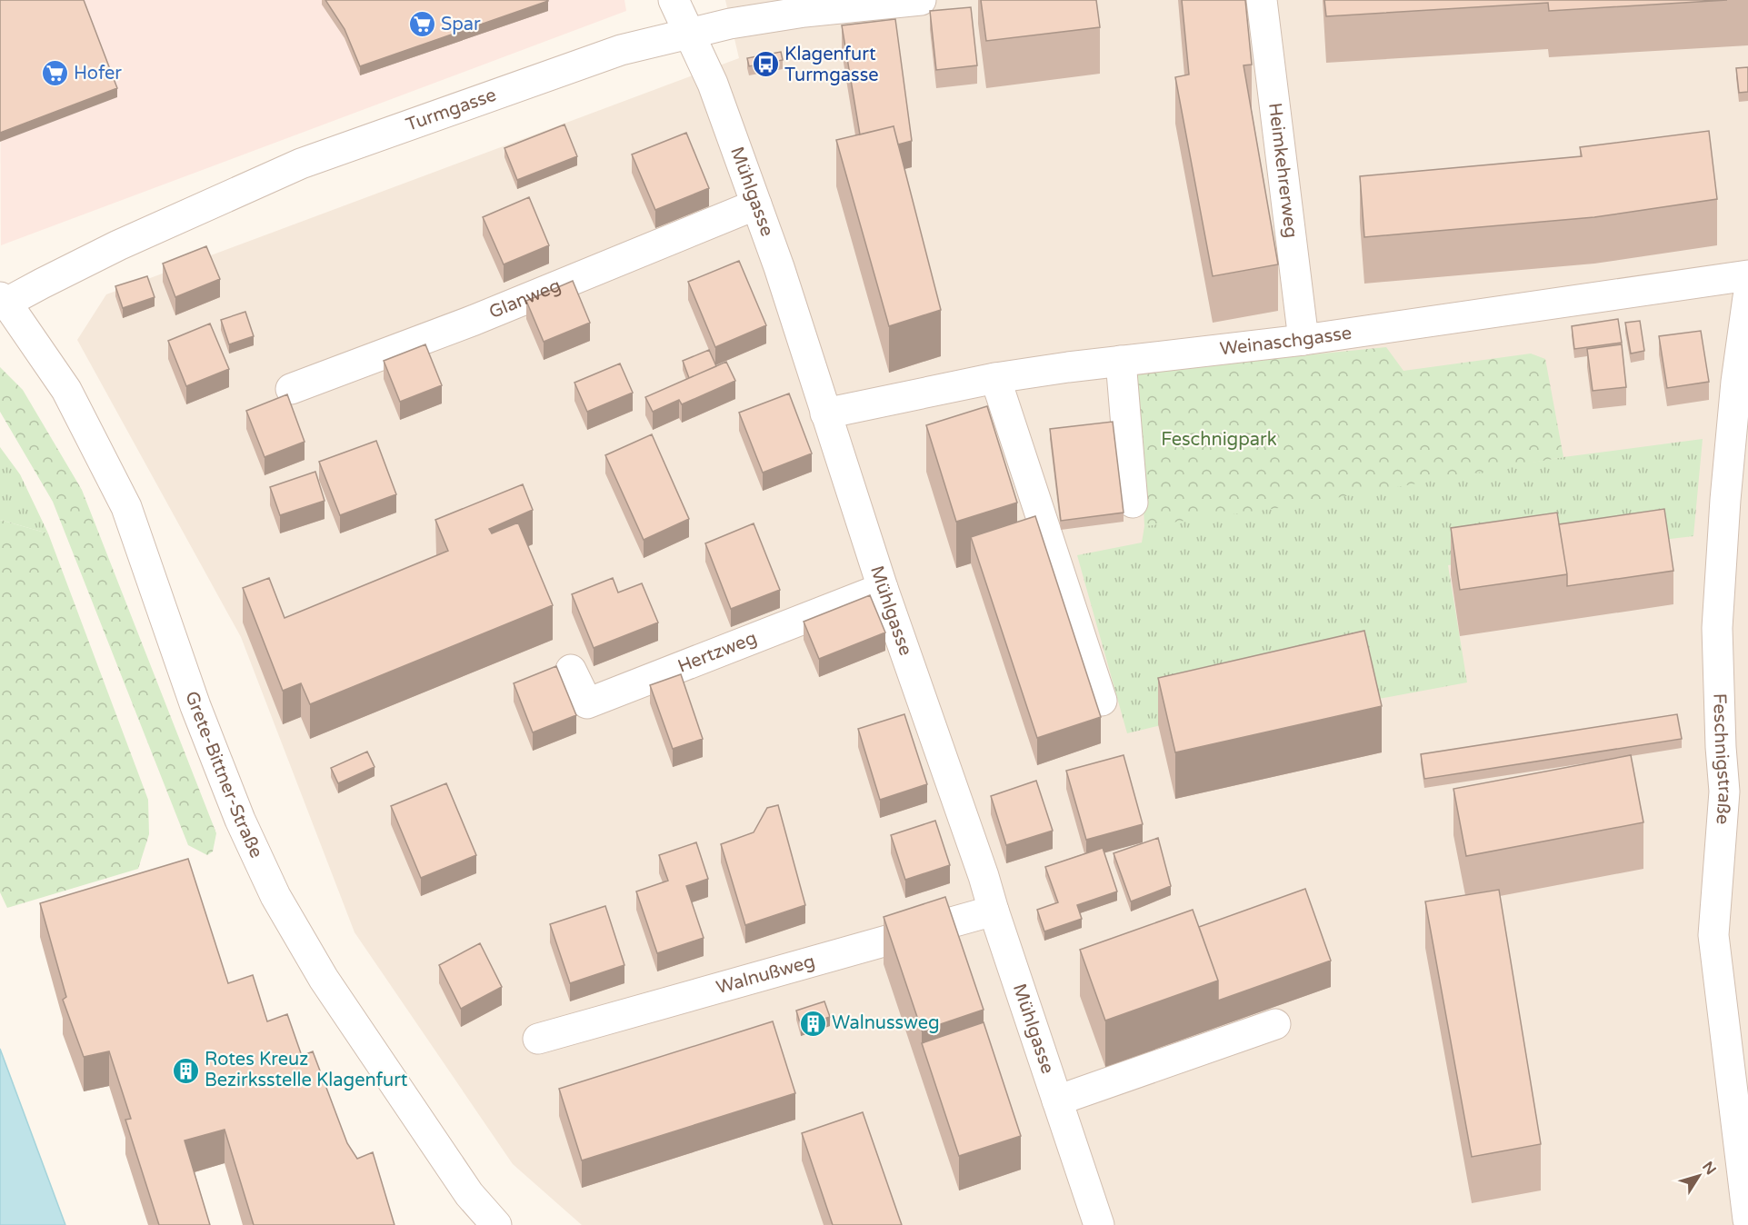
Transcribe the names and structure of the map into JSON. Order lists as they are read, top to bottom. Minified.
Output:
{"streets":{"street":["Turmgasse","Heimkehrerweg","Mühlgasse","Glanweg","Weinaschgasse","Hertzweg","Feschnigstraße","Grete-Bittner-Straße","Walnußweg"]},"crossings":[["Turmgasse","Mühlgasse"],["Turmgasse","Grete-Bittner-Straße"],["Heimkehrerweg","Weinaschgasse"],["Mühlgasse","Glanweg"],["Mühlgasse","Weinaschgasse"],["Mühlgasse","Hertzweg"],["Mühlgasse","Walnußweg"]],"parks":["Feschnigpark"],"places":{"supermarket":["Spar","Hofer"],"bus stop":["Klagenfurt Turmgasse"],"building":["Walnussweg","Rotes Kreuz Bezirksstelle Klagenfurt"]},"north":"top right"}
